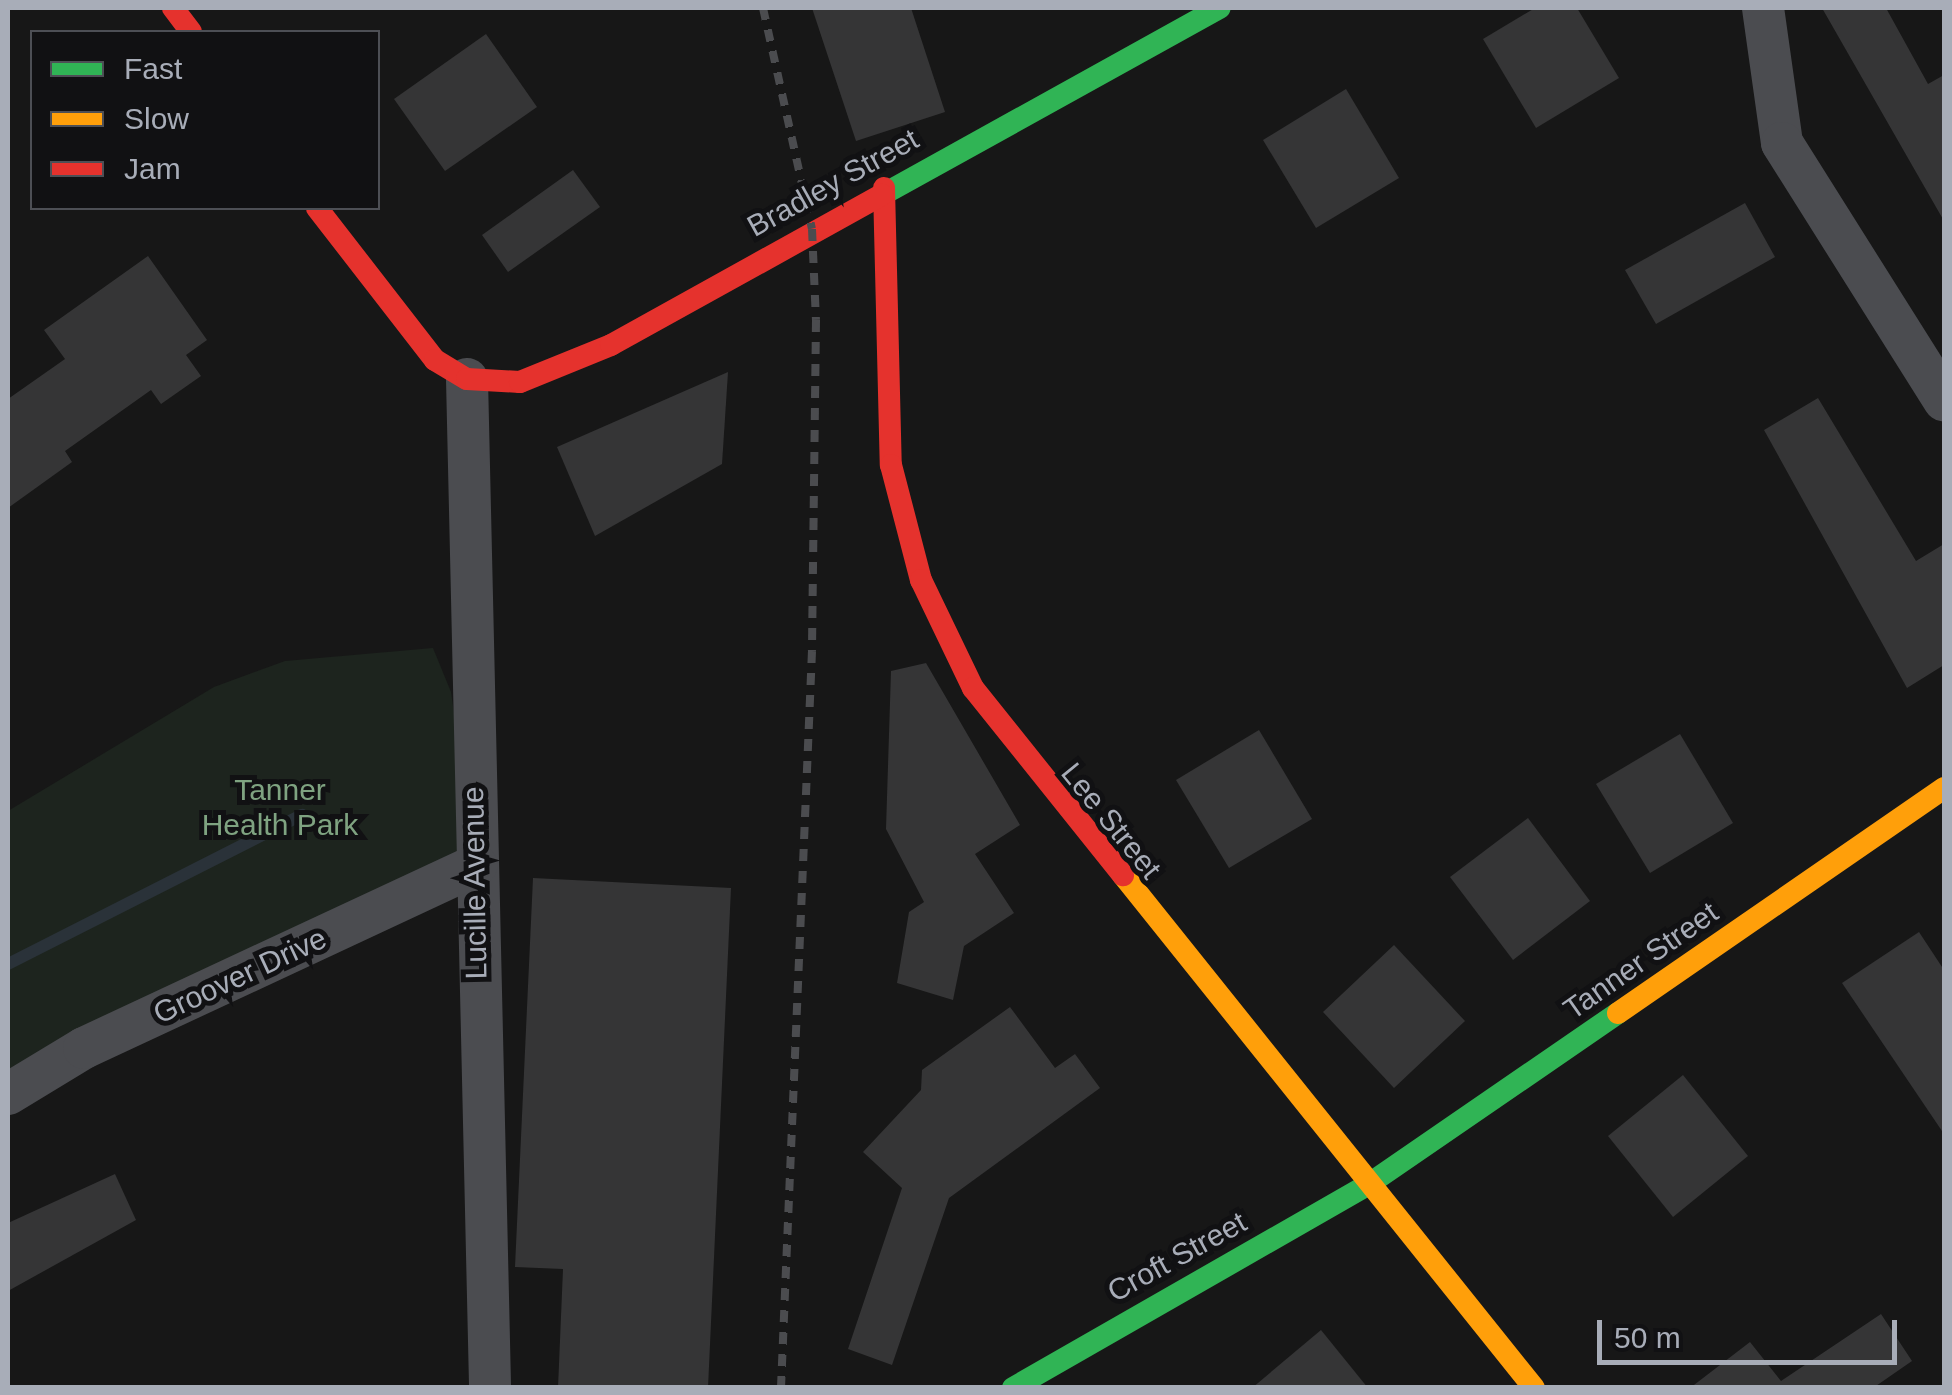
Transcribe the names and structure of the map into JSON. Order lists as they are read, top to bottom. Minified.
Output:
{"streets":{"street":["Bradley Street","Lee Street","Lucille Avenue","Tanner Street","Groover Drive","Croft Street"]},"crossings":[["Bradley Street","Lee Street"],["Bradley Street","Lucille Avenue"],["Lee Street","Tanner Street"],["Lee Street","Croft Street"],["Lucille Avenue","Groover Drive"],["Tanner Street","Croft Street"]],"parks":["Tanner Health Park"],"legend":["Fast","Slow","Jam"],"scale_bar":"50 m"}
